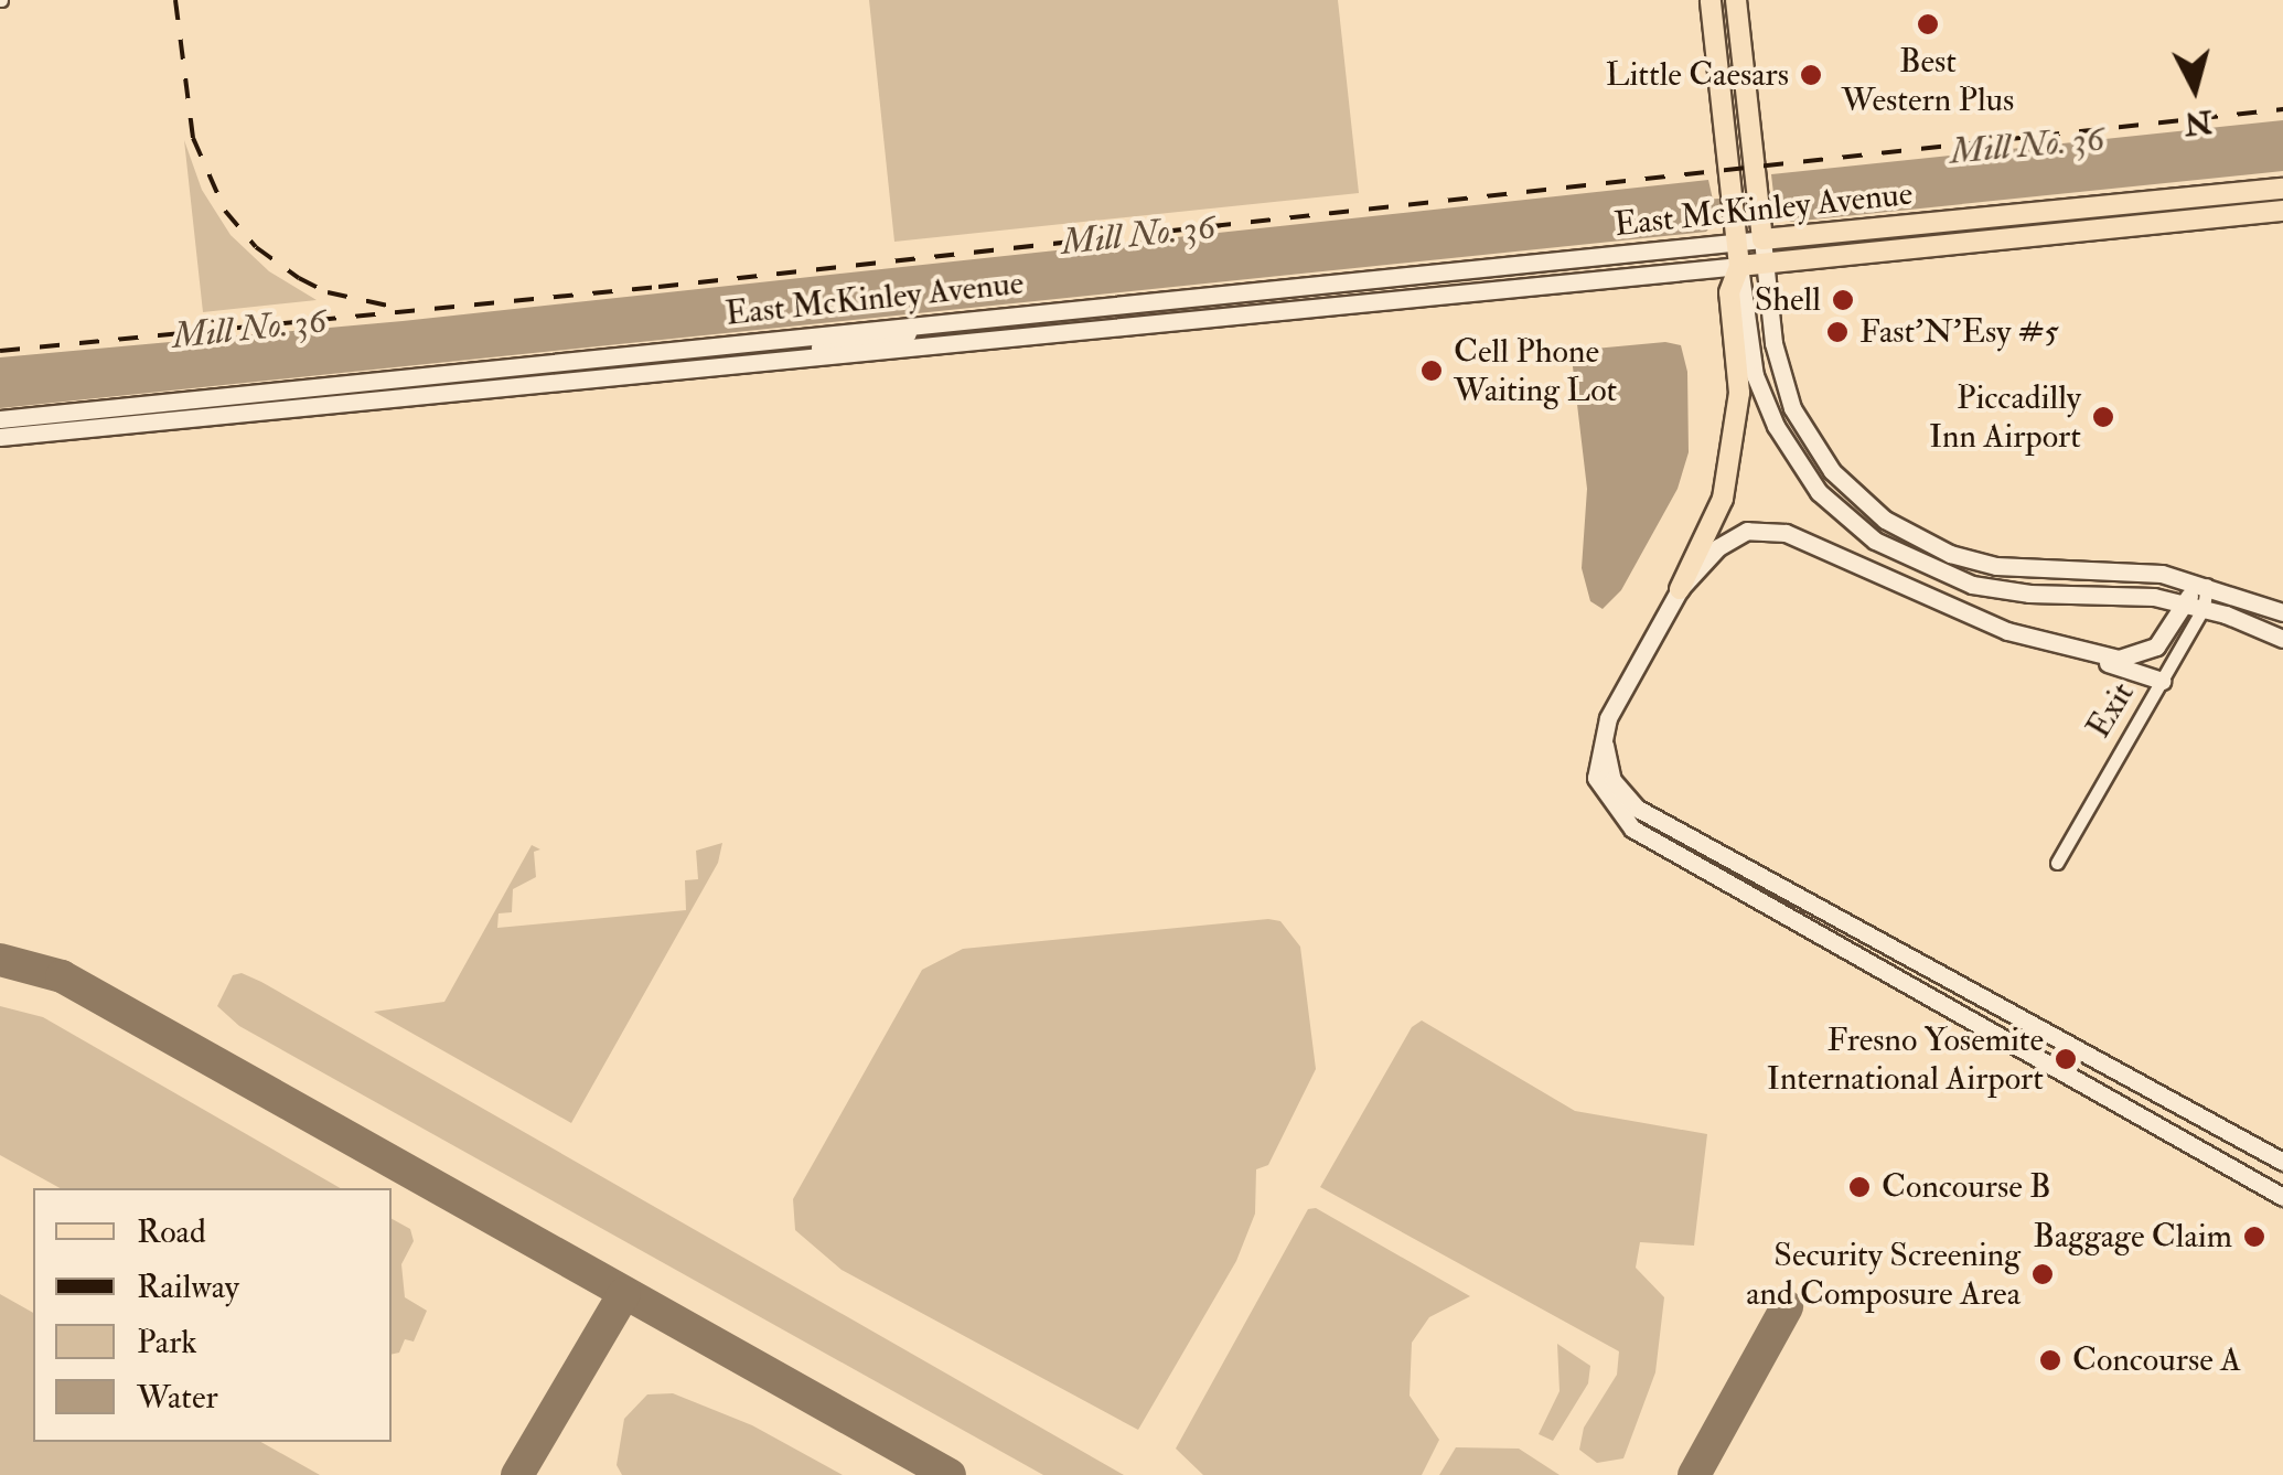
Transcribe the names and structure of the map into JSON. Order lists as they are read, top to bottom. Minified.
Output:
{"streets":{"main road":["East McKinley Avenue"],"street":["Exit"]},"water":["Mill No. 36"],"places":["Best Western Plus","Little Caesars","Shell","Fast'N'Esy #5","Cell Phone Waiting Lot","Piccadilly Inn Airport","Fresno Yosemite International Airport","Concourse B","Baggage Claim","Security Screening and Composure Area","Concourse A"],"legend":["Road","Railway","Park","Water"],"north":"bottom"}
